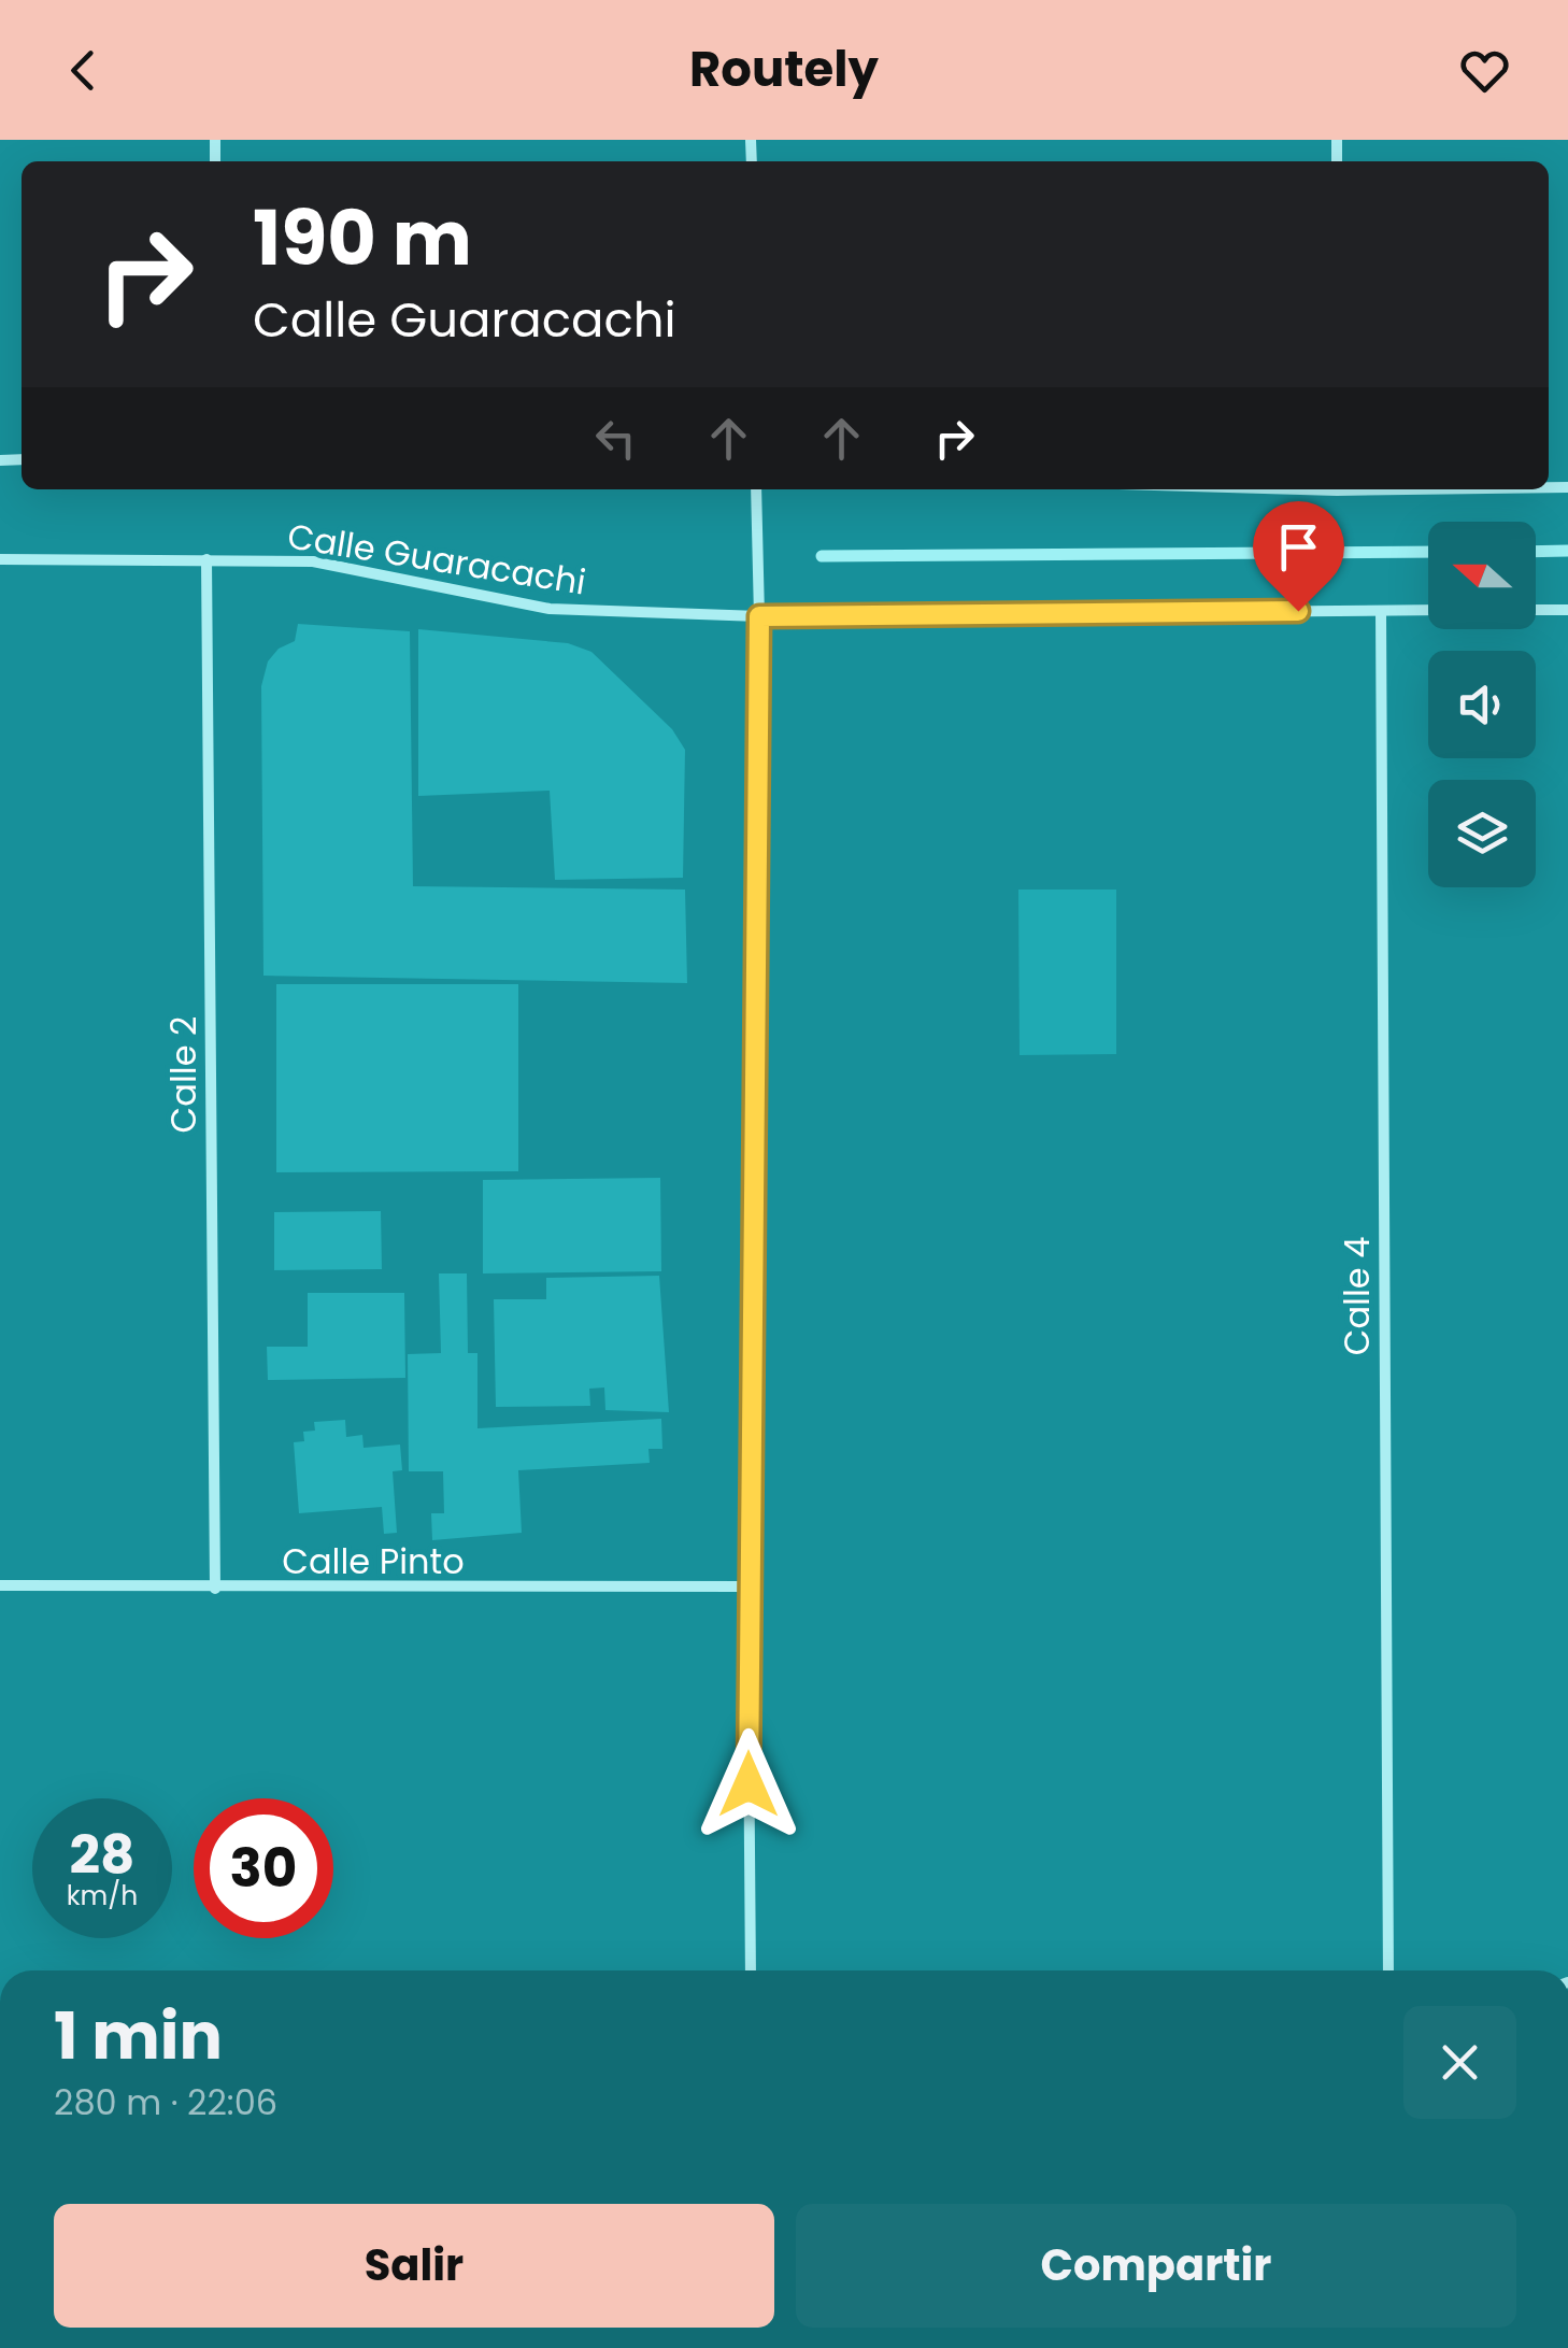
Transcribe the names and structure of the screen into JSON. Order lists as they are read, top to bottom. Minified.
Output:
{"streets":{"street":["Calle Guaracachi","Calle 2","Calle 4","Calle Pinto"]},"crossings":[["Calle Guaracachi","Calle 2"],["Calle Guaracachi","Calle 4"],["Calle 2","Calle Pinto"]],"north":"left","page":{"header":"Routely","turn":["190 m","Calle Guaracachi"],"speed":"28 km/h","limit":"30","heading":["1 min","280 m · 22:06"],"buttons":["Salir","Compartir"]}}
